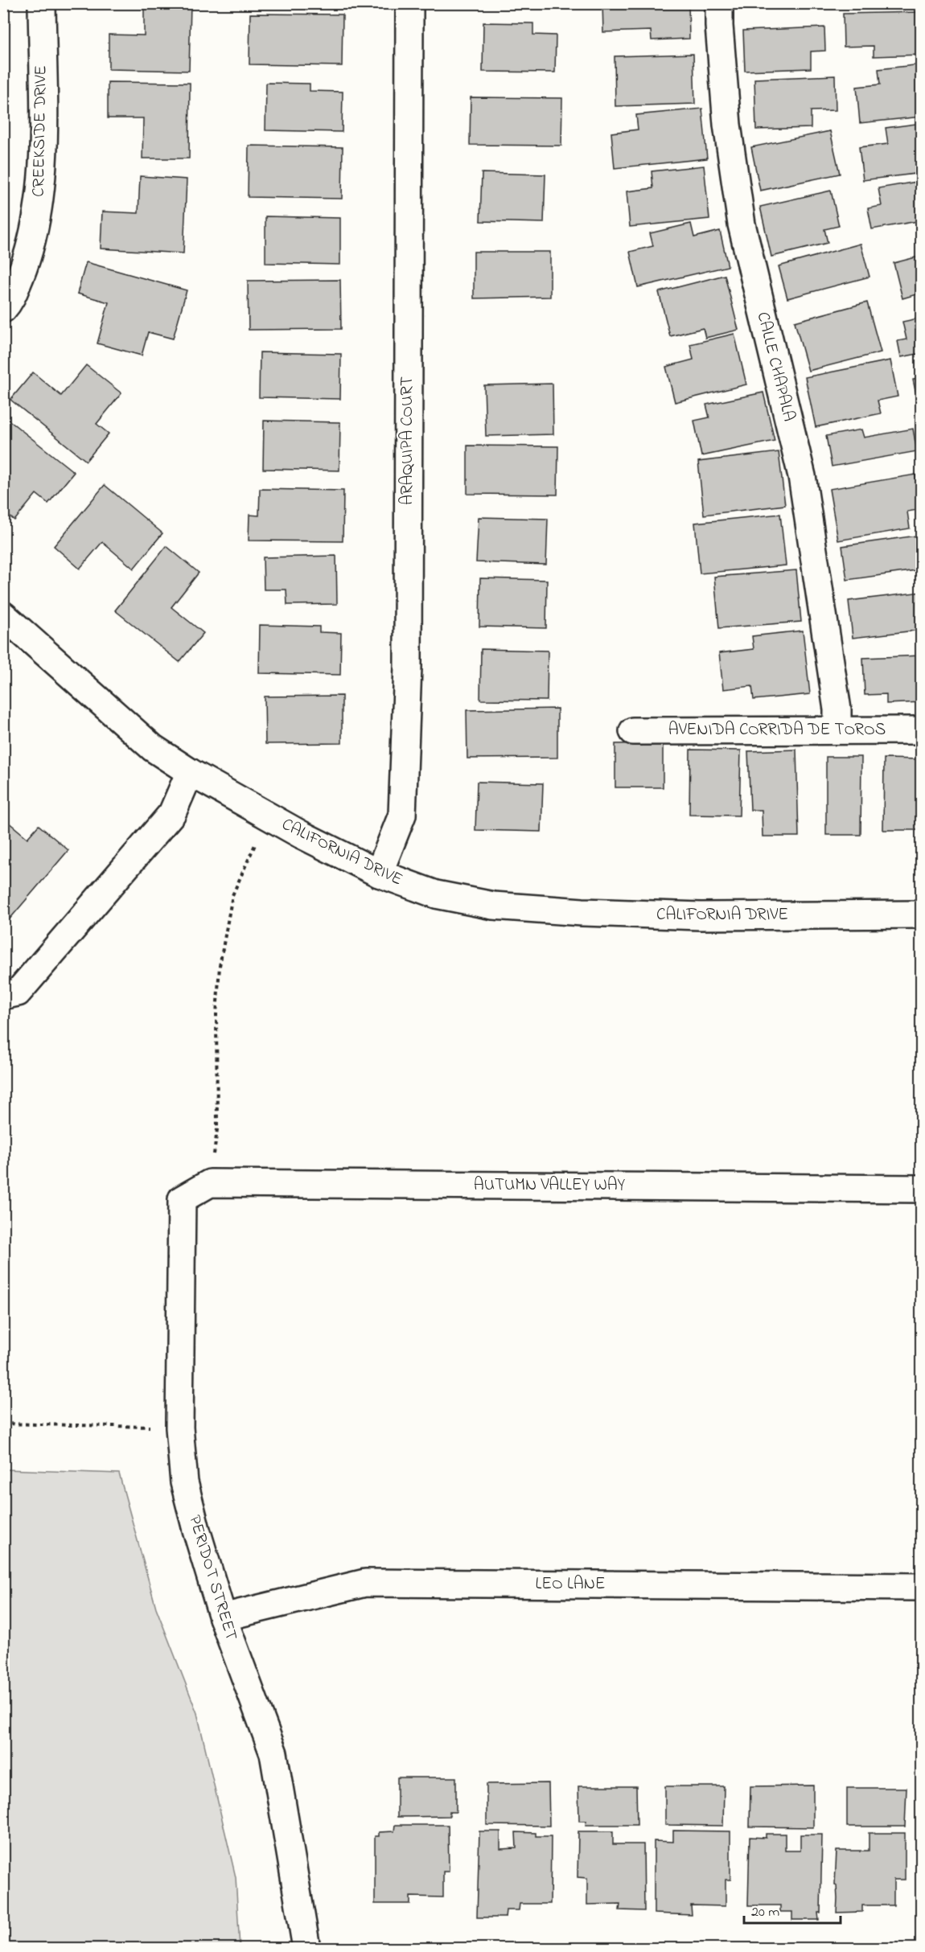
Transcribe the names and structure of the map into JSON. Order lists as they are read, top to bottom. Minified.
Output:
{"streets":{"street":["CREEKSIDE DRIVE","CALLE CHAPALA","ARAQUIPA COURT","AVENIDA CORRIDA DE TOROS","CALIFORNIA DRIVE","AUTUMN VALLEY WAY","PERIDOT STREET","LEO LANE"]},"crossings":[["CALLE CHAPALA","AVENIDA CORRIDA DE TOROS"],["ARAQUIPA COURT","CALIFORNIA DRIVE"],["AUTUMN VALLEY WAY","PERIDOT STREET"],["PERIDOT STREET","LEO LANE"]],"scale_bar":"20 m"}
